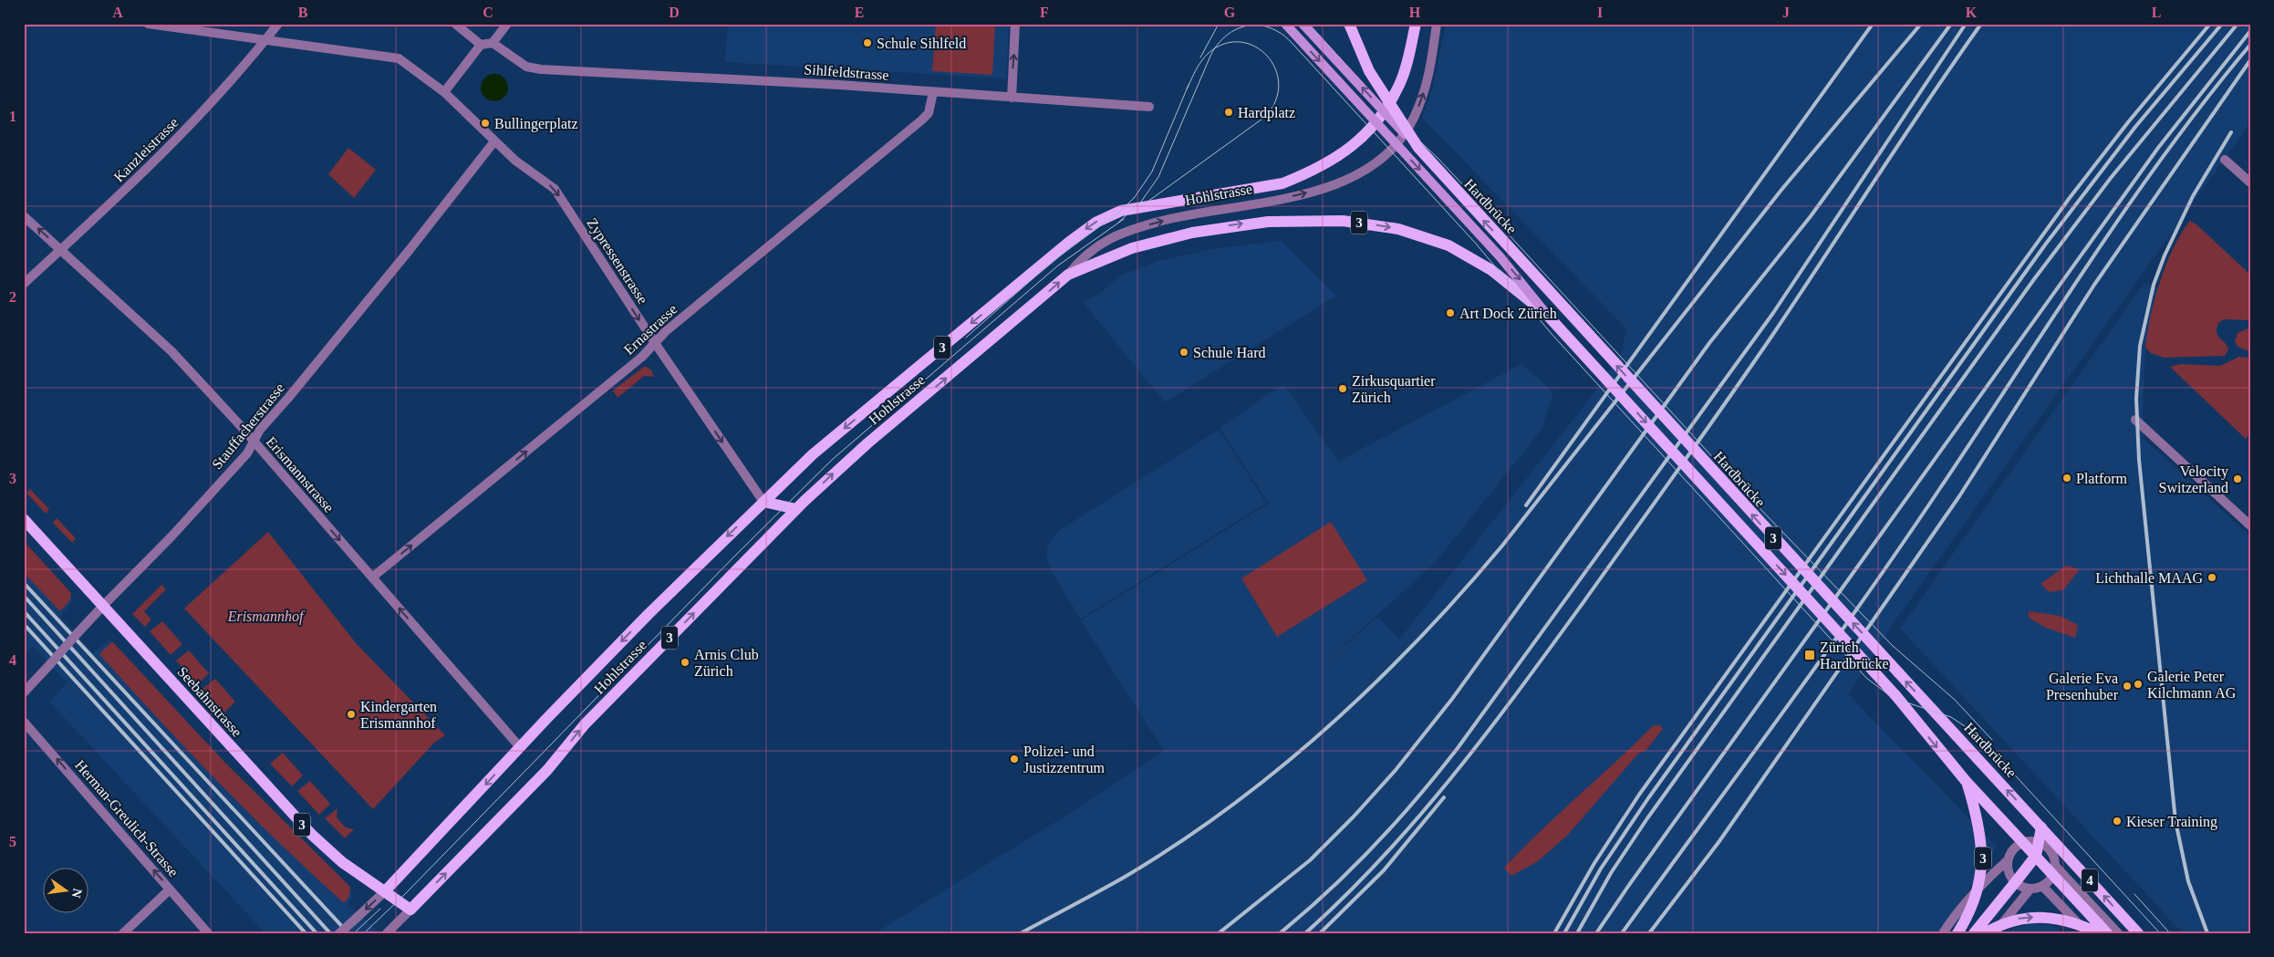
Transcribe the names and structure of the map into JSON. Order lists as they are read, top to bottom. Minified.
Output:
{"streets":{"main road":["Hohlstrasse","Hardbrücke","3","Seebahnstrasse","4"],"street":["Sihlfeldstrasse","Kanzleistrasse","Zypressenstrasse","Ernastrasse","Stauffacherstrasse","Erismannstrasse","Herman-Greulich-Strasse"]},"crossings":[["Sihlfeldstrasse","Ernastrasse"],["Kanzleistrasse","Erismannstrasse"],["Hohlstrasse","Hardbrücke"],["Hohlstrasse","3"],["Hohlstrasse","Zypressenstrasse"],["Hohlstrasse","Erismannstrasse"],["Hohlstrasse","Seebahnstrasse"],["Hardbrücke","3"],["3","Seebahnstrasse"],["Zypressenstrasse","Ernastrasse"],["Zypressenstrasse","Stauffacherstrasse"],["Ernastrasse","Erismannstrasse"],["Stauffacherstrasse","Erismannstrasse"],["Stauffacherstrasse","Seebahnstrasse"]],"one_way":["Zypressenstrasse","Ernastrasse","Herman-Greulich-Strasse"],"parks":["Erismannhof"],"places":{"other":["Schule Sihlfeld","Hardplatz","Bullingerplatz","Art Dock Zürich","Schule Hard","Zirkusquartier Zürich","Platform","Velocity Switzerland","Lichthalle MAAG","Arnis Club Zürich","Galerie Peter Kilchmann AG","Galerie Eva Presenhuber","Kindergarten Erismannhof","Polizei- und Justizzentrum","Kieser Training"],"transit":["Zürich Hardbrücke"]},"north":"right","grid":{"columns":["A","B","C","D","E","F","G","H","I","J","K","L"],"rows":["1","2","3","4","5"]}}
